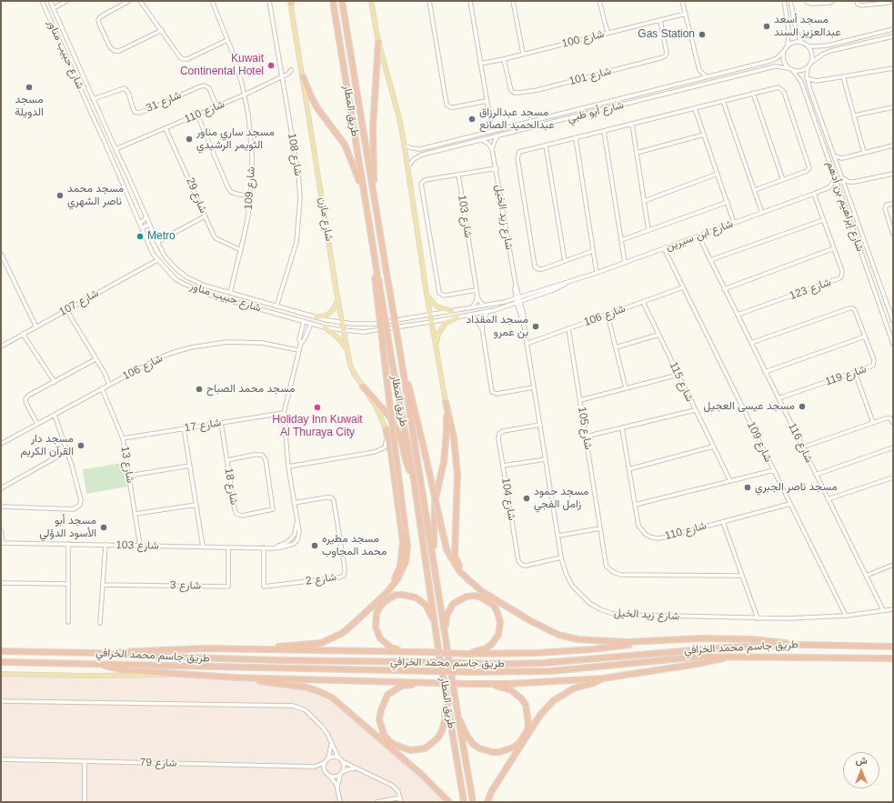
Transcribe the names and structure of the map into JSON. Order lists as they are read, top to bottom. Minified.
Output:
{"streets":{"highway":["طريق المطار","طريق جاسم محمد الخرافي"],"main road":["شارع مازن"],"street":["شارع 100","شارع حبيب مناور","شارع 101","شارع 31","شارع 110","شارع أبو ظبي","شارع 108","شارع 109","شارع 29","شارع إبراهيم بن أدهم","شارع 103","شارع زيد الخيل","شارع ابن سيرين","شارع 123","شارع 107","شارع 106","شارع 119","شارع 115","شارع 17","شارع 105","شارع 116","شارع 13","شارع 18","شارع 104","شارع 2","شارع 3","شارع 79"]},"crossings":[["شارع 100","شارع 101"],["شارع حبيب مناور","شارع 31"],["شارع حبيب مناور","شارع 110"],["شارع حبيب مناور","شارع 108"],["شارع حبيب مناور","شارع 109"],["شارع حبيب مناور","شارع 103"],["شارع حبيب مناور","شارع مازن"],["شارع حبيب مناور","شارع ابن سيرين"],["شارع حبيب مناور","شارع 107"],["شارع 31","شارع 110"],["شارع 110","شارع 108"],["شارع 110","شارع 109"],["شارع 110","شارع 29"],["شارع أبو ظبي","شارع إبراهيم بن أدهم"],["شارع أبو ظبي","شارع زيد الخيل"],["شارع 109","شارع 29"],["شارع 109","شارع زيد الخيل"],["شارع 109","شارع ابن سيرين"],["شارع 109","شارع 106"],["شارع 103","شارع ابن سيرين"],["شارع 103","شارع 106"],["شارع 103","شارع 17"],["شارع 103","شارع 13"],["شارع 103","شارع 2"],["شارع 103","شارع 3"],["شارع زيد الخيل","شارع ابن سيرين"],["شارع زيد الخيل","شارع 106"],["شارع زيد الخيل","شارع 116"],["شارع زيد الخيل","شارع 104"],["شارع ابن سيرين","شارع 123"],["شارع ابن سيرين","شارع 116"],["شارع 123","شارع 116"],["شارع 106","شارع 115"],["شارع 106","شارع 105"],["شارع 106","شارع 13"],["شارع 119","شارع 116"],["شارع 17","شارع 13"],["شارع 17","شارع 18"]],"places":["مسجد أسعد عبدالعزيز السند","Gas Station","Kuwait Continental Hotel","مسجد الدويلة","مسجد عبدالرزاق عبدالحميد الصانع","مسجد ساري مناور الثويمر الرشيدي","مسجد محمد ناصر الشهري","Metro","مسجد المقداد بن عمرو","مسجد محمد الصباح","مسجد عيسى العجيل","Holiday Inn Kuwait Al Thuraya City","مسجد دار القرآن الكريم","مسجد ناصر الجبري","مسجد حمود زامل الفجي","مسجد أبو الأسود الدؤلي","مسجد مطيره محمد المجاوب"],"north":"top"}
